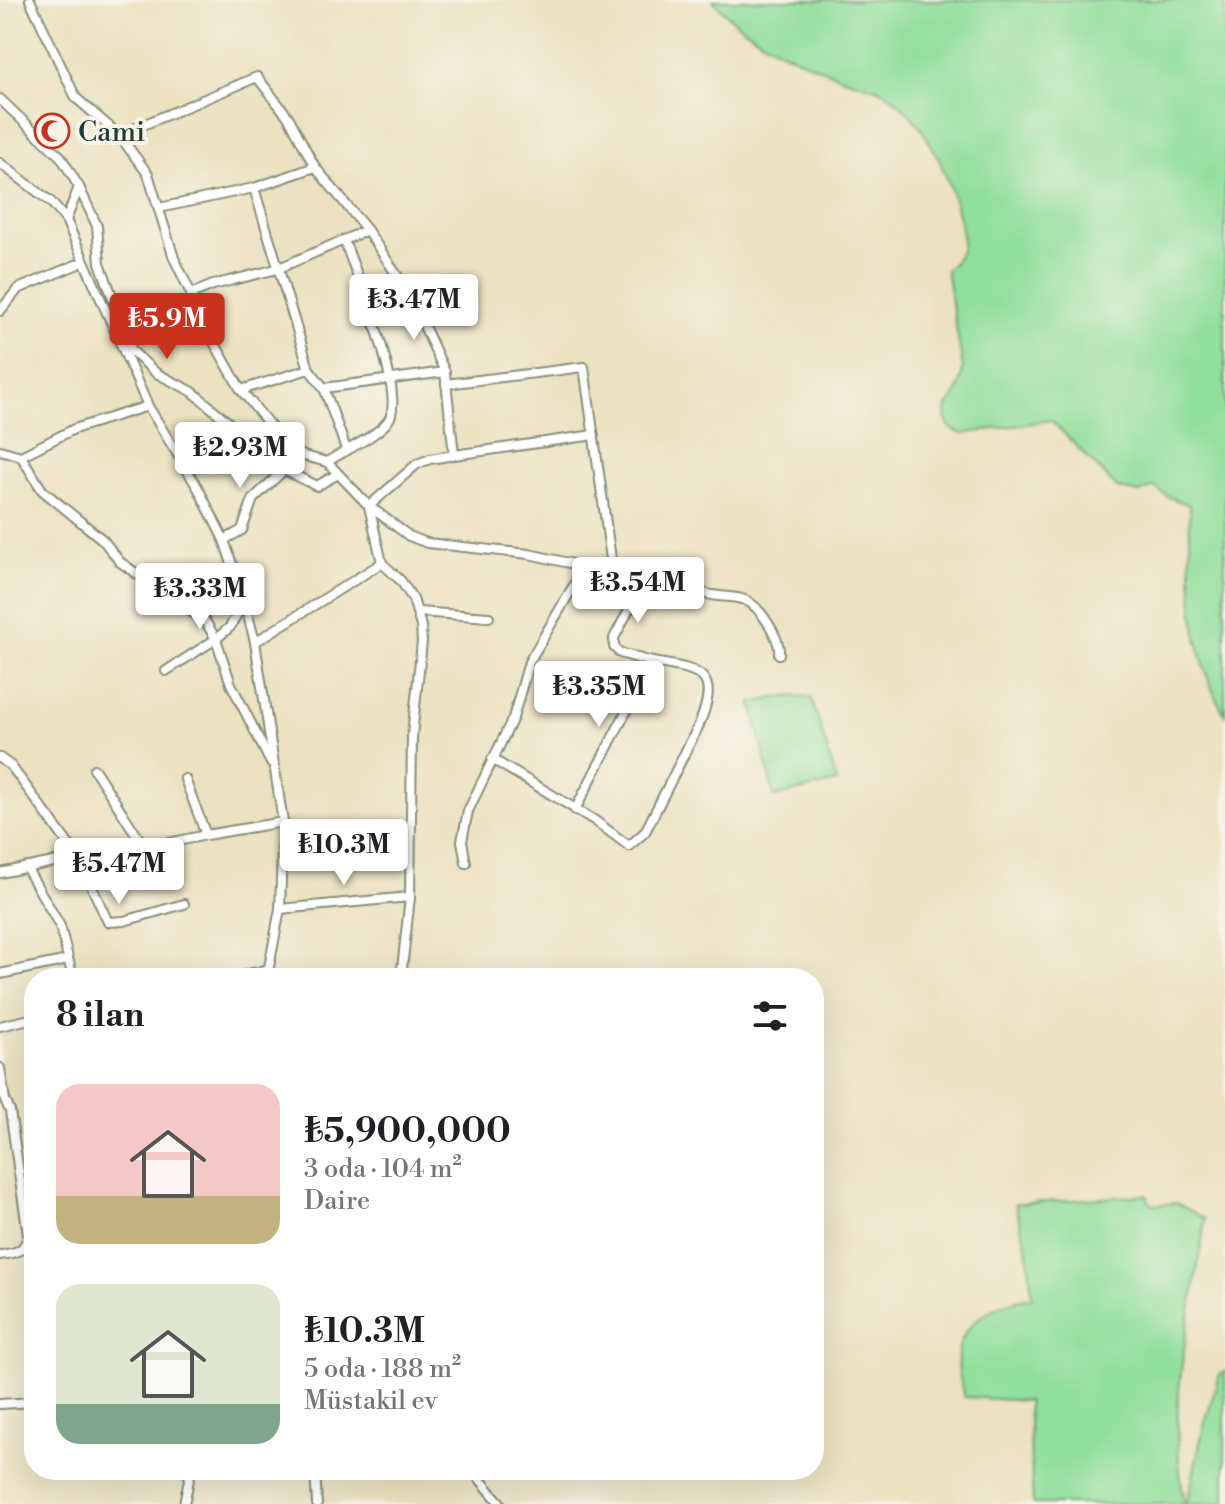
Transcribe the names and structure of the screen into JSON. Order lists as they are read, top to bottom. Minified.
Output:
{"places":{"mosque":["Cami"]},"page":{"price":["₺3.47M","₺5.9M","₺2.93M","₺3.54M","₺3.33M","₺3.35M","₺10.3M","₺5.47M"],"heading":"8 ilan","list":[{"name":"₺5,900,000","note":"3 oda · 104 m² · Daire"},{"name":"₺10.3M","note":"5 oda · 188 m² · Müstakil ev"}]}}
